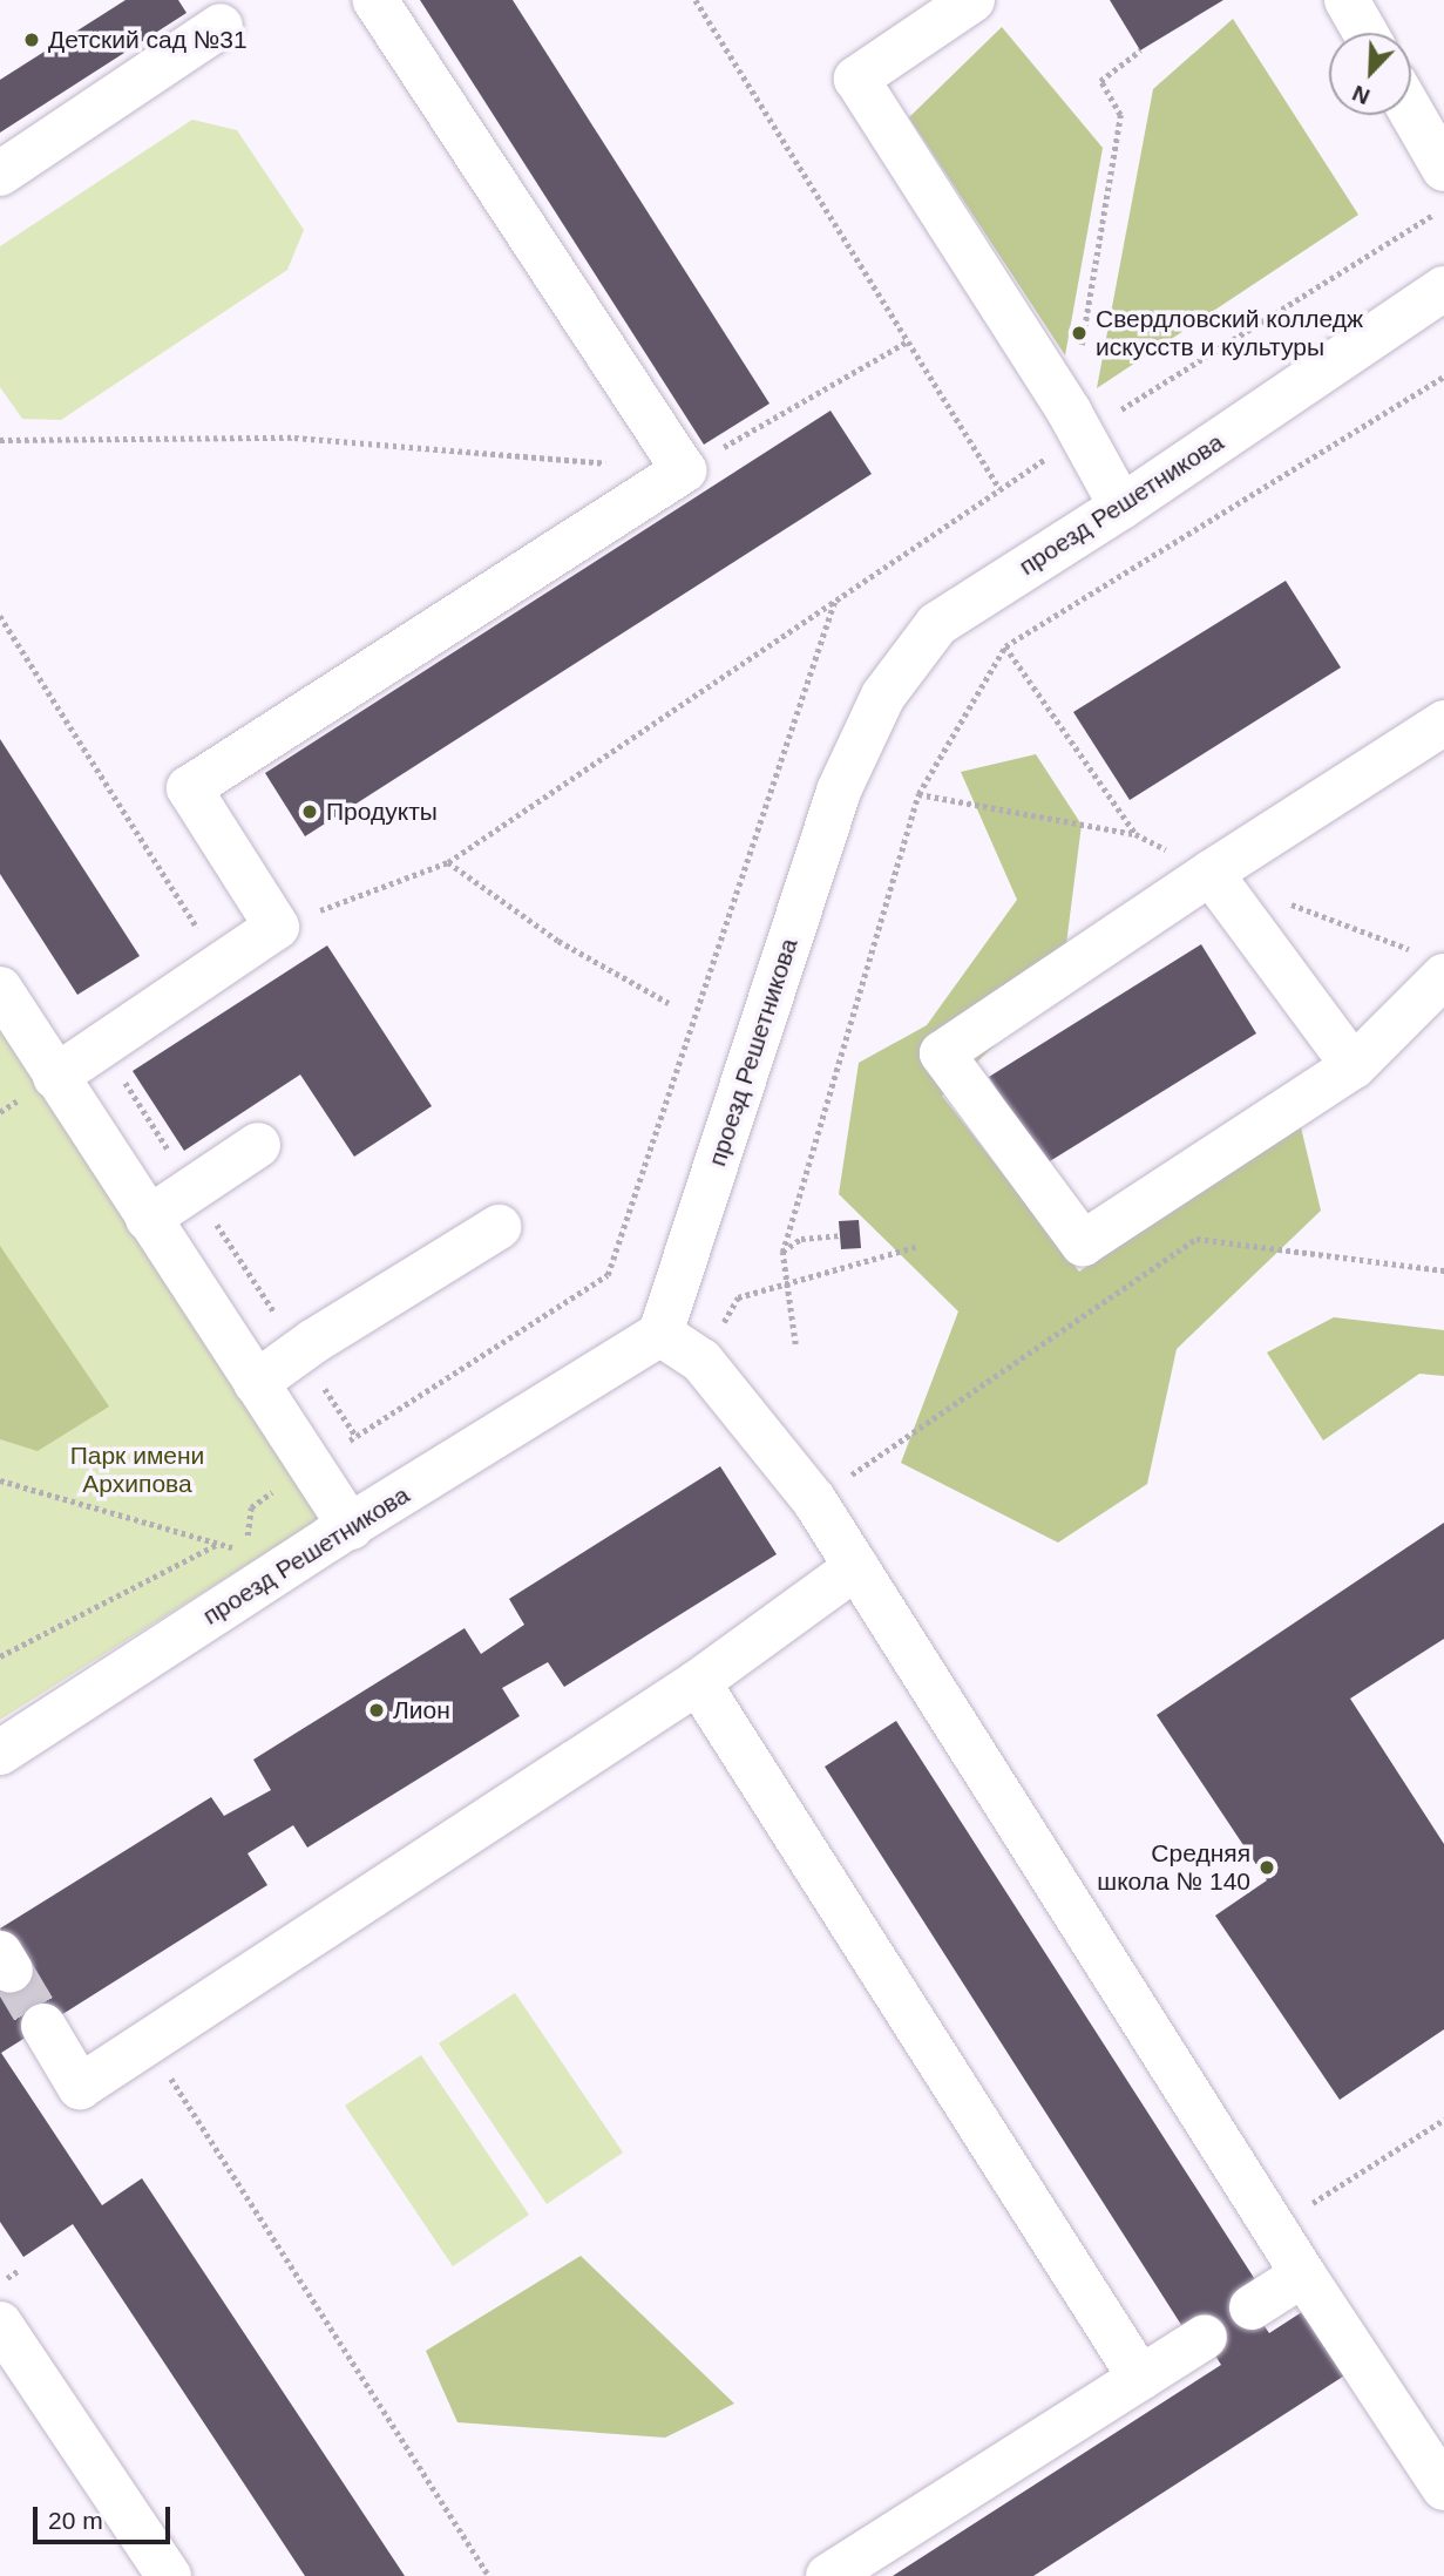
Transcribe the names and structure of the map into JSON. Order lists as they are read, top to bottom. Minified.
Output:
{"streets":{"street":["проезд Решетникова"]},"parks":["Парк имени Архипова"],"places":["Детский сад №31","Свердловский колледж искусств и культуры","Продукты","Лион","Средняя школа № 140"],"scale_bar":"20 m","north":"bottom left"}
